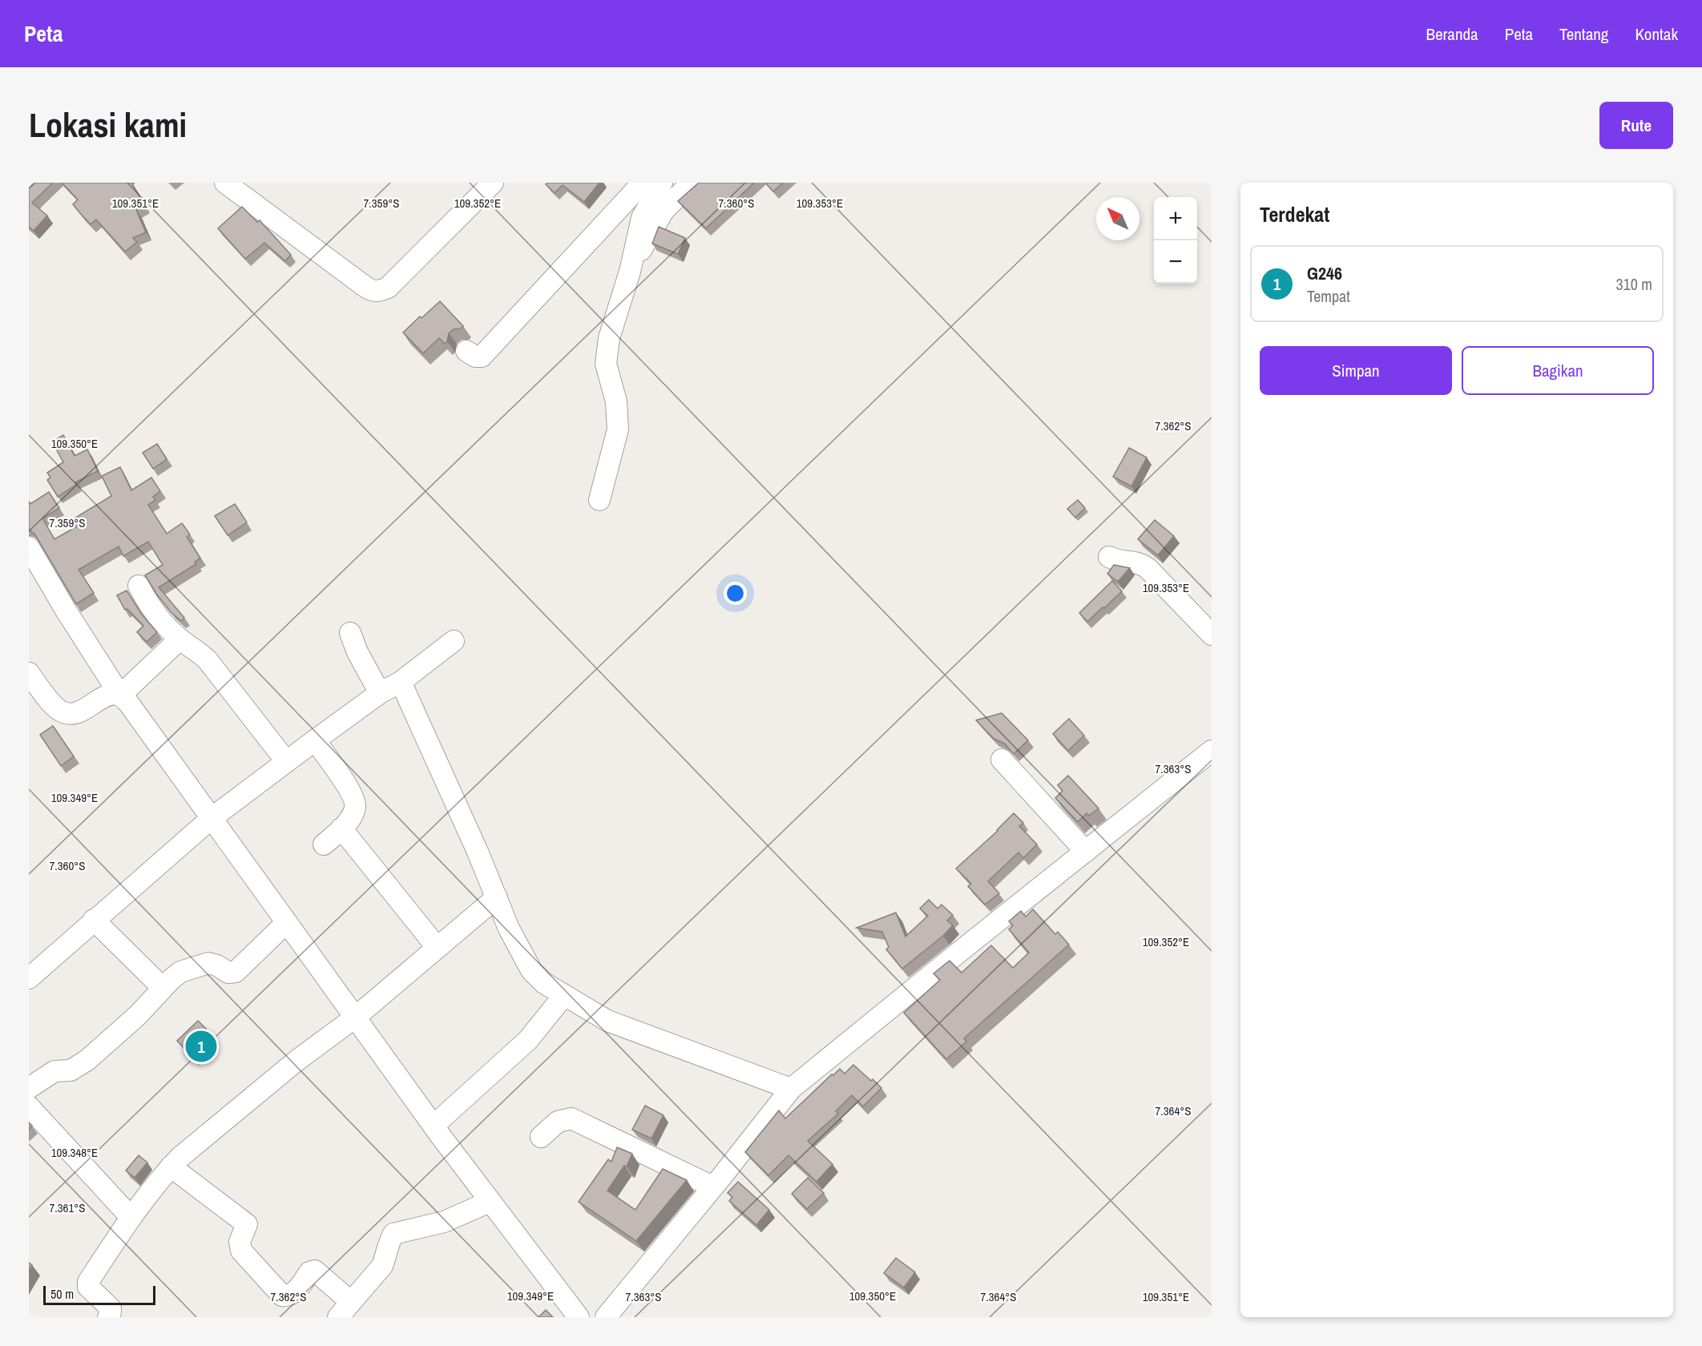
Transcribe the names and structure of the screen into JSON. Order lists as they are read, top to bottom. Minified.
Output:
{"scale_bar":"50 m","north":"top left","page":{"header":"Peta","nav":["Beranda","Peta","Tentang","Kontak"],"buttons":["Rute",["Simpan","Bagikan"]],"title":"Lokasi kami","heading":"Terdekat","map_buttons":["+","−"],"list":[{"mark":"1","name":"G246","note":"Tempat","value":"310 m"}],"pins":"1","scale":"50 m"},"coordinates":["7.359°S","7.360°S","109.351°E","109.352°E","109.353°E","7.362°S","109.350°E","7.363°S","109.349°E","7.364°S","109.348°E","7.361°S"]}
